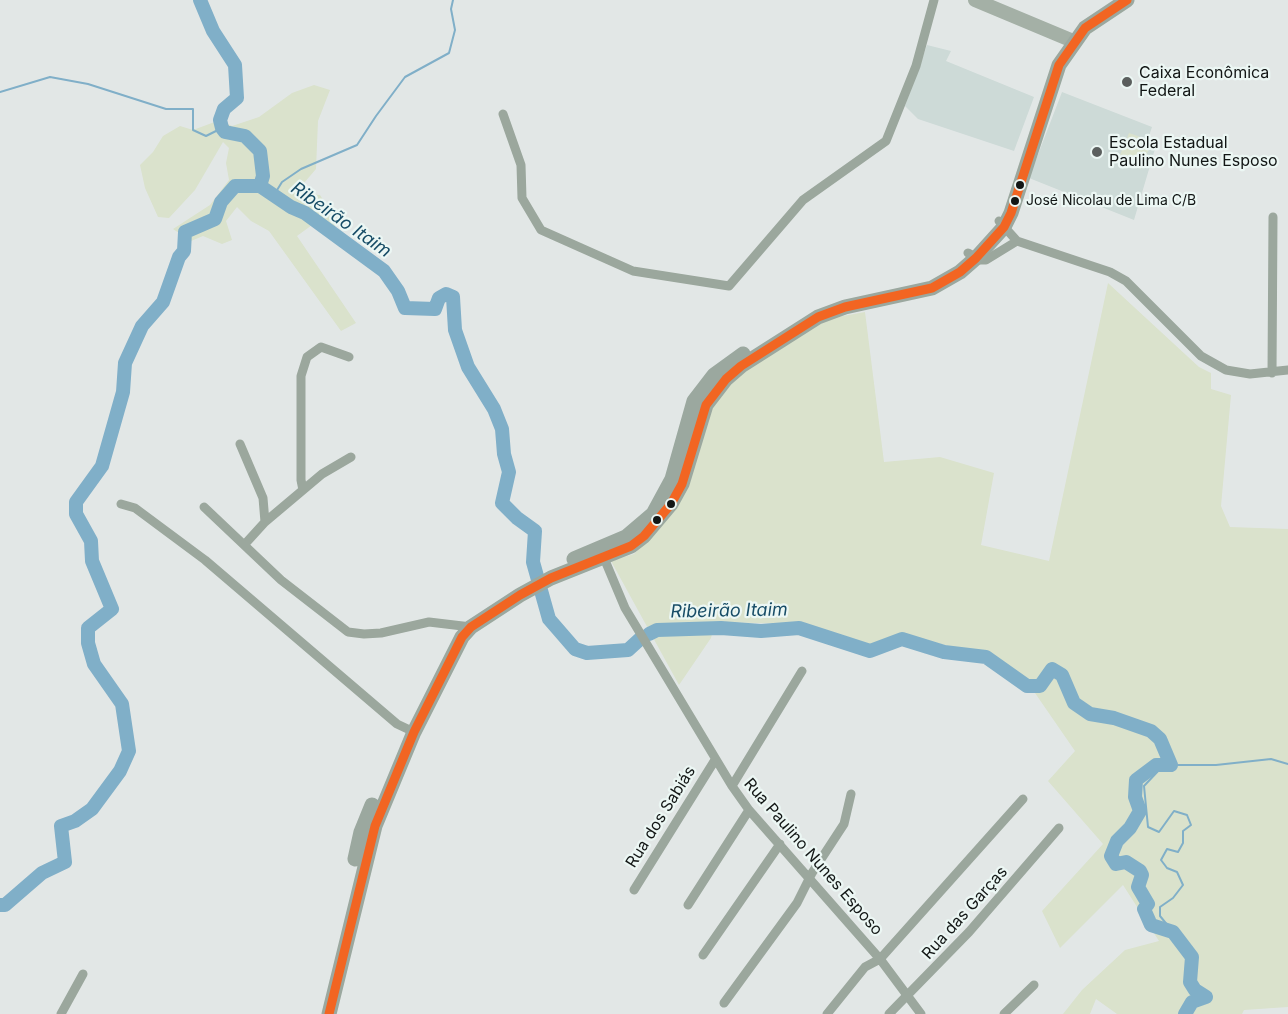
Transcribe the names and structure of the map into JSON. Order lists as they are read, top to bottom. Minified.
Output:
{"streets":{"street":["Rua dos Sabiás","Rua Paulino Nunes Esposo","Rua das Garças"]},"crossings":[["Rua dos Sabiás","Rua Paulino Nunes Esposo"],["Rua Paulino Nunes Esposo","Rua das Garças"]],"water":["Ribeirão Itaim"],"places":["Caixa Econômica Federal","Escola Estadual Paulino Nunes Esposo","José Nicolau de Lima C/B"]}
